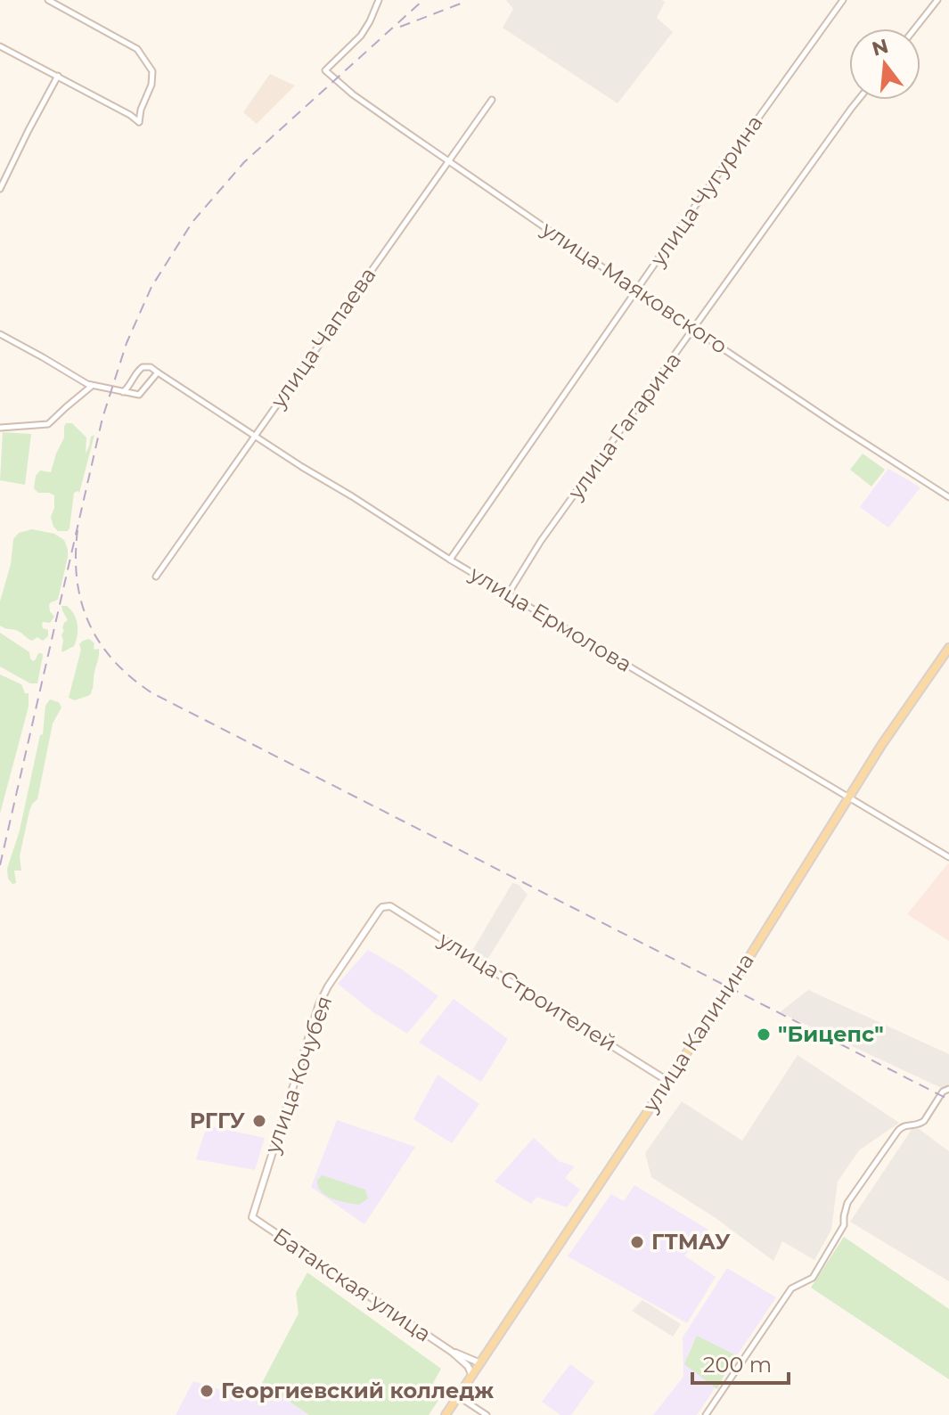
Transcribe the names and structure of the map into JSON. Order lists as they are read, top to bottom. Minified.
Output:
{"streets":{"main road":["улица Строителей","улица Калинина","улица Кочубея","Батакская улица"],"street":["улица Чугурина","улица Маяковского","улица Чапаева","улица Гагарина","улица Ермолова"]},"crossings":[["улица Чугурина","улица Маяковского"],["улица Чугурина","улица Ермолова"],["улица Маяковского","улица Чапаева"],["улица Маяковского","улица Гагарина"],["улица Чапаева","улица Ермолова"],["улица Гагарина","улица Ермолова"],["улица Ермолова","улица Калинина"],["улица Строителей","улица Калинина"],["улица Строителей","улица Кочубея"],["улица Калинина","Батакская улица"],["улица Кочубея","Батакская улица"]],"places":["\"Бицепс\"","РГГУ","ГТМАУ","Георгиевский колледж"],"scale_bar":"200 m","north":"top"}
